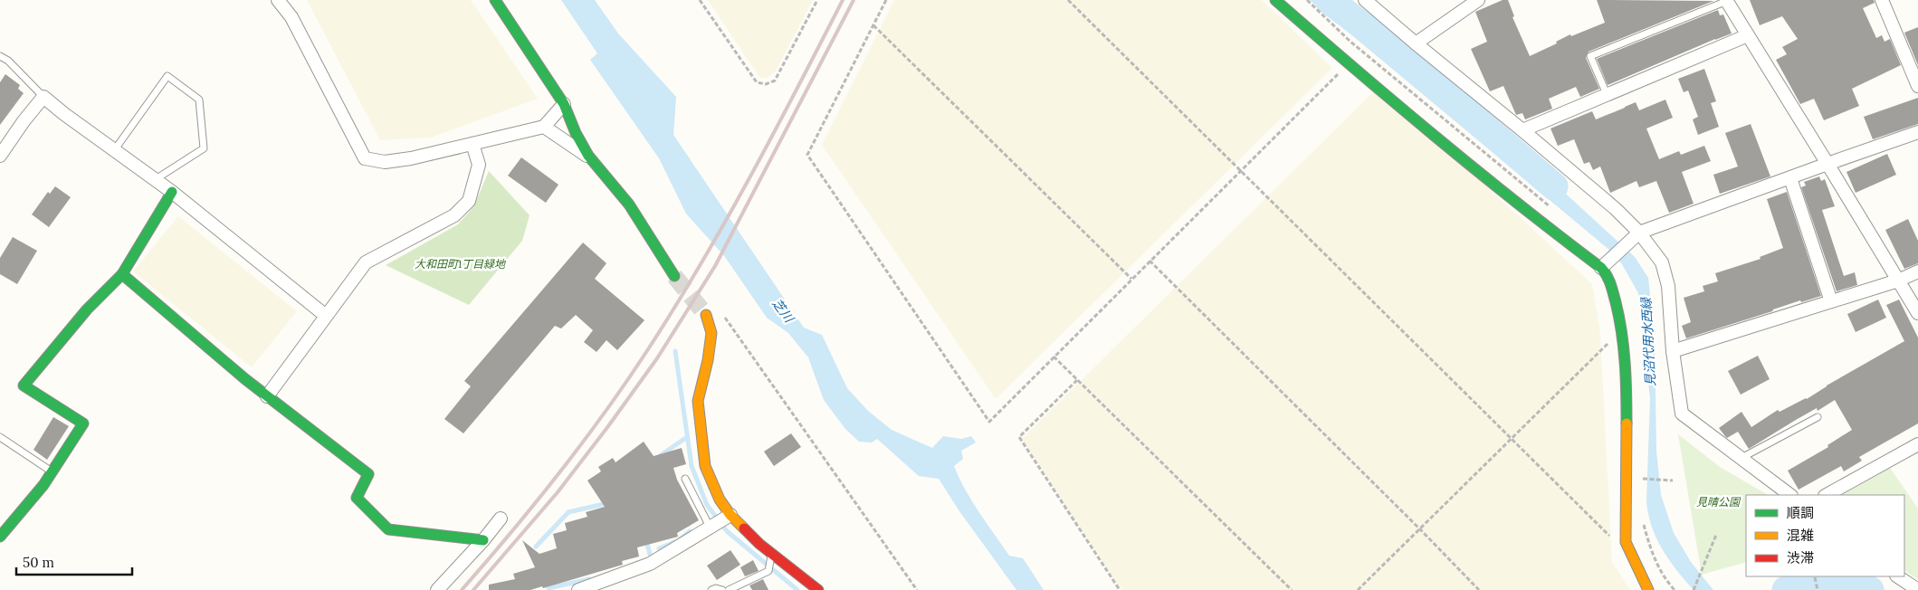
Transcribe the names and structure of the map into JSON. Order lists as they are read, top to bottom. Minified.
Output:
{"water":["芝川","見沼代用水西緑"],"parks":["大和田町1丁目緑地","見晴公園"],"legend":["順調","混雑","渋滞"],"scale_bar":"50 m"}
